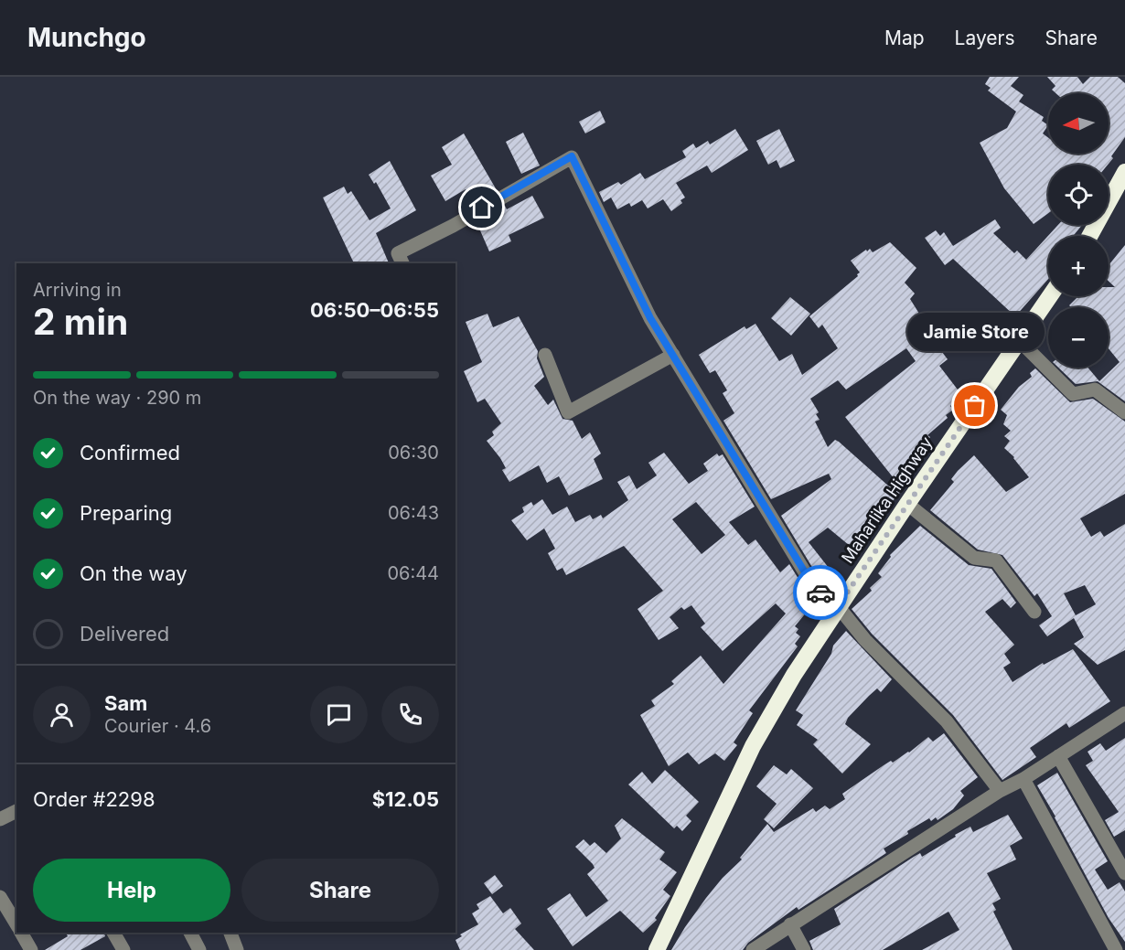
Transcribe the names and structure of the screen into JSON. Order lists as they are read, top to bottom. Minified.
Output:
{"streets":{"highway":["Maharlika Highway"]},"places":["Jamie Store"],"north":"left","page":{"header":"Munchgo","nav":["Map","Layers","Share"],"map_buttons":["+","−"],"heading":["2 min","Arriving in","06:50–06:55"],"panel":["Sam","Courier · 4.6","Order #2298","$12.05"],"bubble":"Jamie Store","bar":"On the way · 290 m","list":[["Confirmed","06:30"],["Preparing","06:43"],["On the way","06:44"],"Delivered"],"buttons":["Help","Share"]}}
